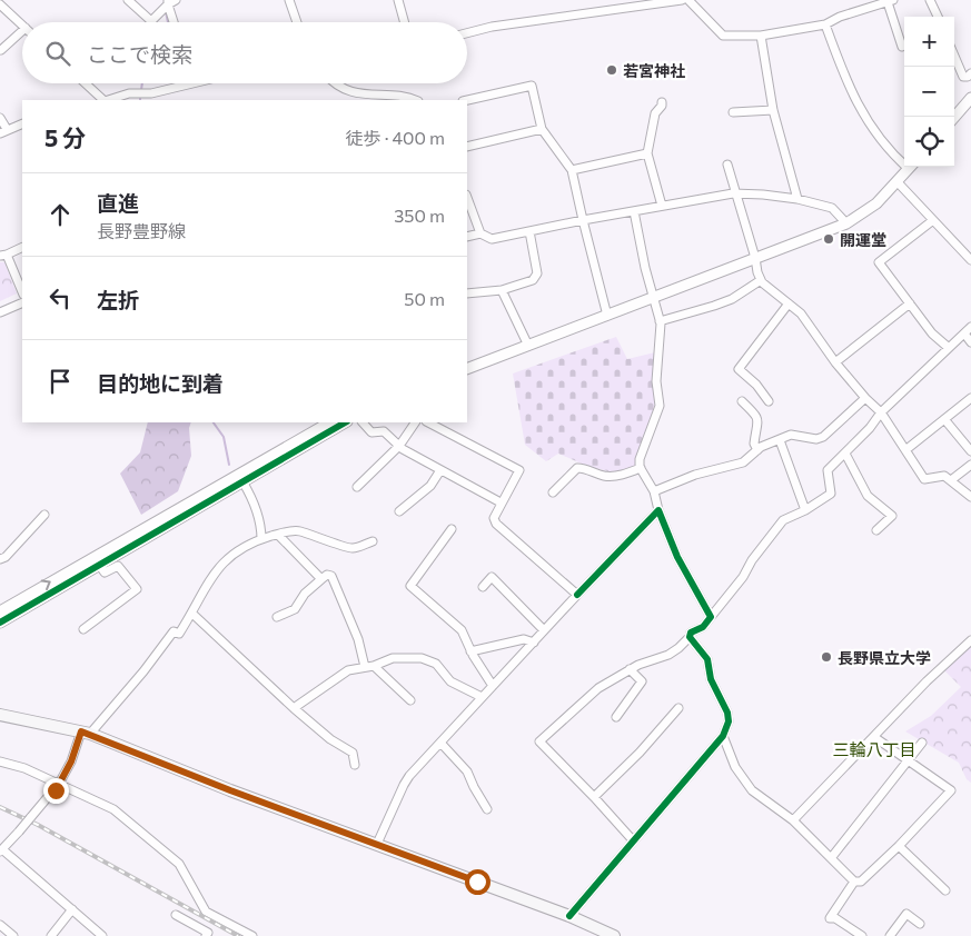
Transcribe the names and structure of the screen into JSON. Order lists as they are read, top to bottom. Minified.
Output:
{"districts":["三輪八丁目"],"places":["若宮神社","開運堂","長野県立大学"],"page":{"map_buttons":["+","−"],"search":"ここで検索","heading":["5 分","徒歩 · 400 m"],"list":[["直進","長野豊野線","350 m"],["左折","50 m"],"目的地に到着"]}}
